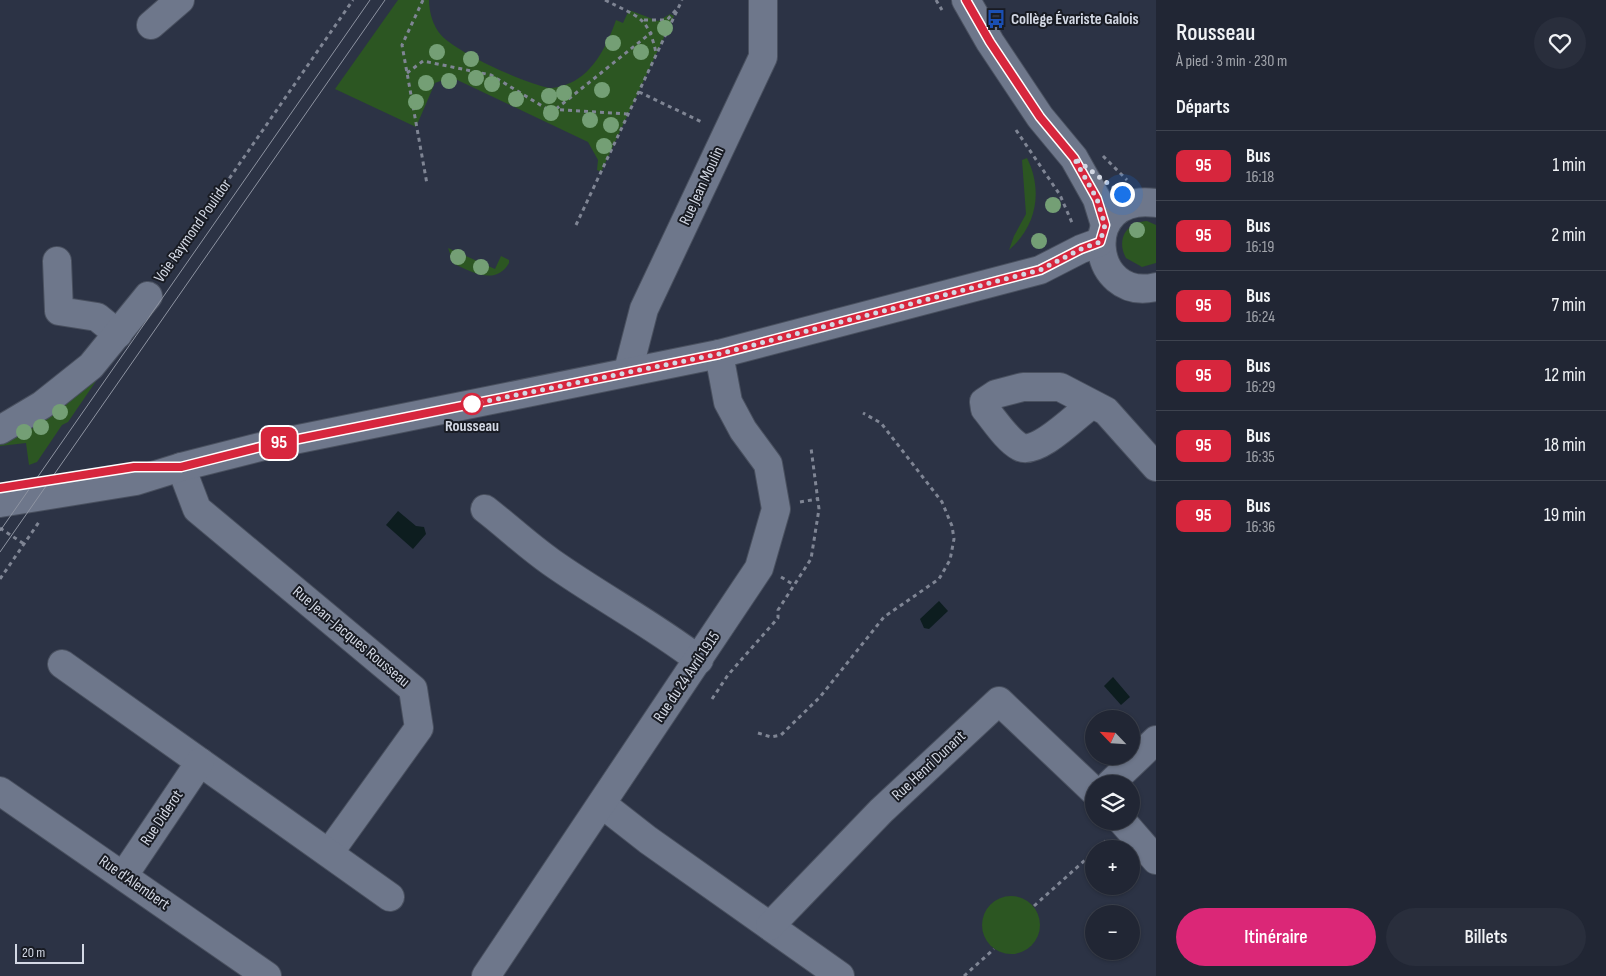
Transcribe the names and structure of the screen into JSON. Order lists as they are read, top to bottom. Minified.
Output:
{"streets":{"street":["Rue Jean Moulin","Voie Raymond Poulidor","Rue Jean-Jacques Rousseau","Rue du 24 Avril 1915","Rue Henri Dunant","Rue Diderot","Rue d'Alembert"]},"crossings":[["Rue Diderot","Rue d'Alembert"]],"places":{"bus stop":["Collège Évariste Galois"],"other":["Rousseau"]},"lines":["bus line 95"],"scale_bar":"20 m","north":"top left","page":{"on_map":"95","heading":[["Rousseau","À pied · 3 min · 230 m"],"Départs"],"list":[{"mark":"95","name":"Bus","note":"16:18","value":"1 min"},{"mark":"95","name":"Bus","note":"16:19","value":"2 min"},{"mark":"95","name":"Bus","note":"16:24","value":"7 min"},{"mark":"95","name":"Bus","note":"16:29","value":"12 min"},{"mark":"95","name":"Bus","note":"16:35","value":"18 min"},{"mark":"95","name":"Bus","note":"16:36","value":"19 min"}],"map_buttons":["+","−"],"buttons":["Itinéraire","Billets"],"scale":"20 m"}}
